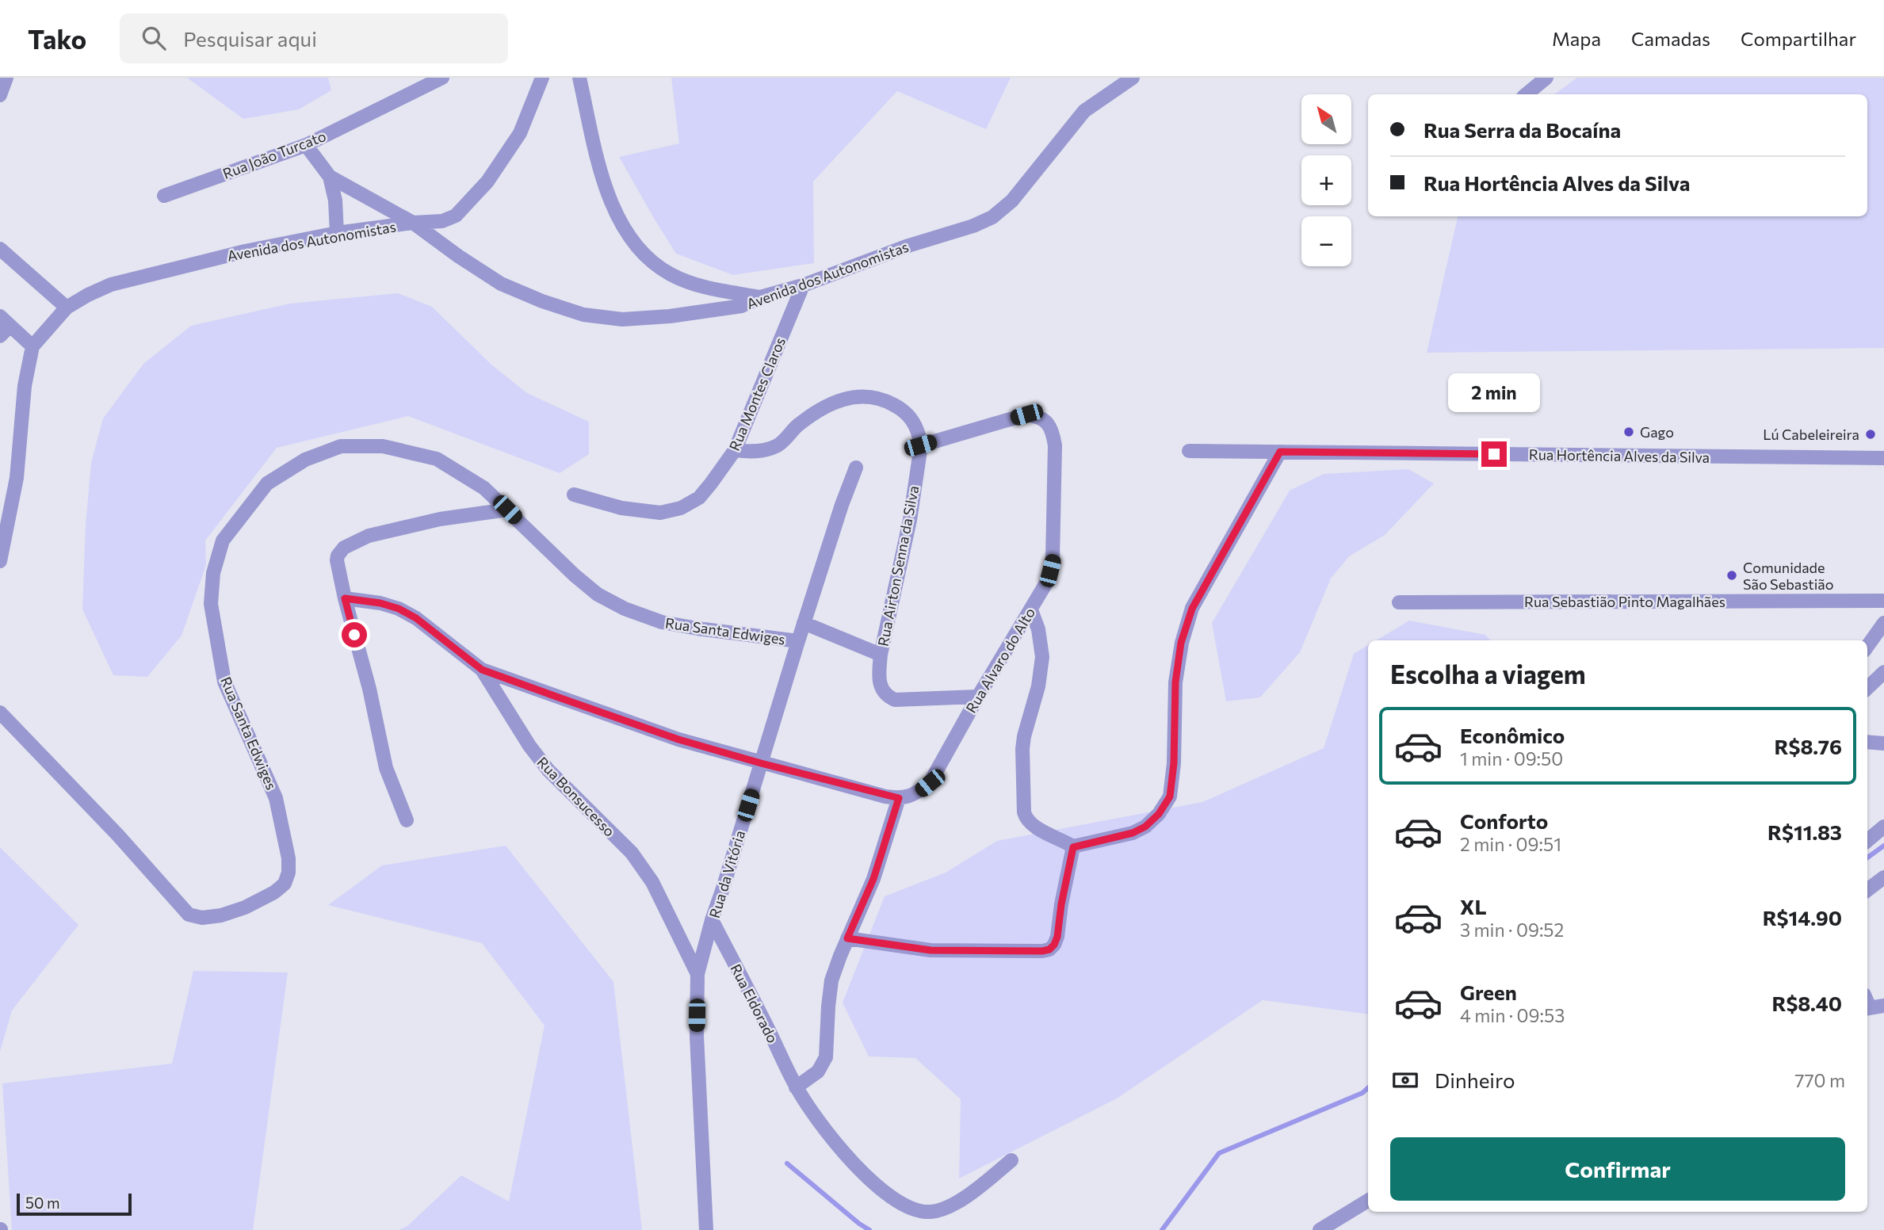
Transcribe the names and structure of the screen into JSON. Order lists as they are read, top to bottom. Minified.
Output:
{"streets":{"street":["Rua João Turcato","Avenida dos Autonomistas","Rua Montes Claros","Rua Hortência Alves da Silva","Rua Airton Senna da Silva","Rua Sebastião Pinto Magalhães","Rua Santa Edwiges","Rua Alvaro do Alto","Rua Bonsucesso","Rua da Vitória","Rua Eldorado"]},"crossings":[["Avenida dos Autonomistas","Rua Montes Claros"],["Rua Airton Senna da Silva","Rua Santa Edwiges"],["Rua Airton Senna da Silva","Rua Alvaro do Alto"],["Rua Santa Edwiges","Rua da Vitória"],["Rua Bonsucesso","Rua da Vitória"],["Rua da Vitória","Rua Eldorado"]],"places":["Gago","Lú Cabeleireira","Comunidade São Sebastião"],"scale_bar":"50 m","north":"top left","page":{"header":"Tako","search":"Pesquisar aqui","nav":["Mapa","Camadas","Compartilhar"],"map_buttons":["+","−"],"banner":["Rua Serra da Bocaína","Rua Hortência Alves da Silva"],"bubble":"2 min","heading":"Escolha a viagem","list":[{"name":"Econômico","note":"1 min · 09:50","value":"R$8.76"},{"name":"Conforto","note":"2 min · 09:51","value":"R$11.83"},{"name":"XL","note":"3 min · 09:52","value":"R$14.90"},{"name":"Green","note":"4 min · 09:53","value":"R$8.40"}],"pay":["Dinheiro","770 m"],"buttons":"Confirmar","scale":"50 m"}}
